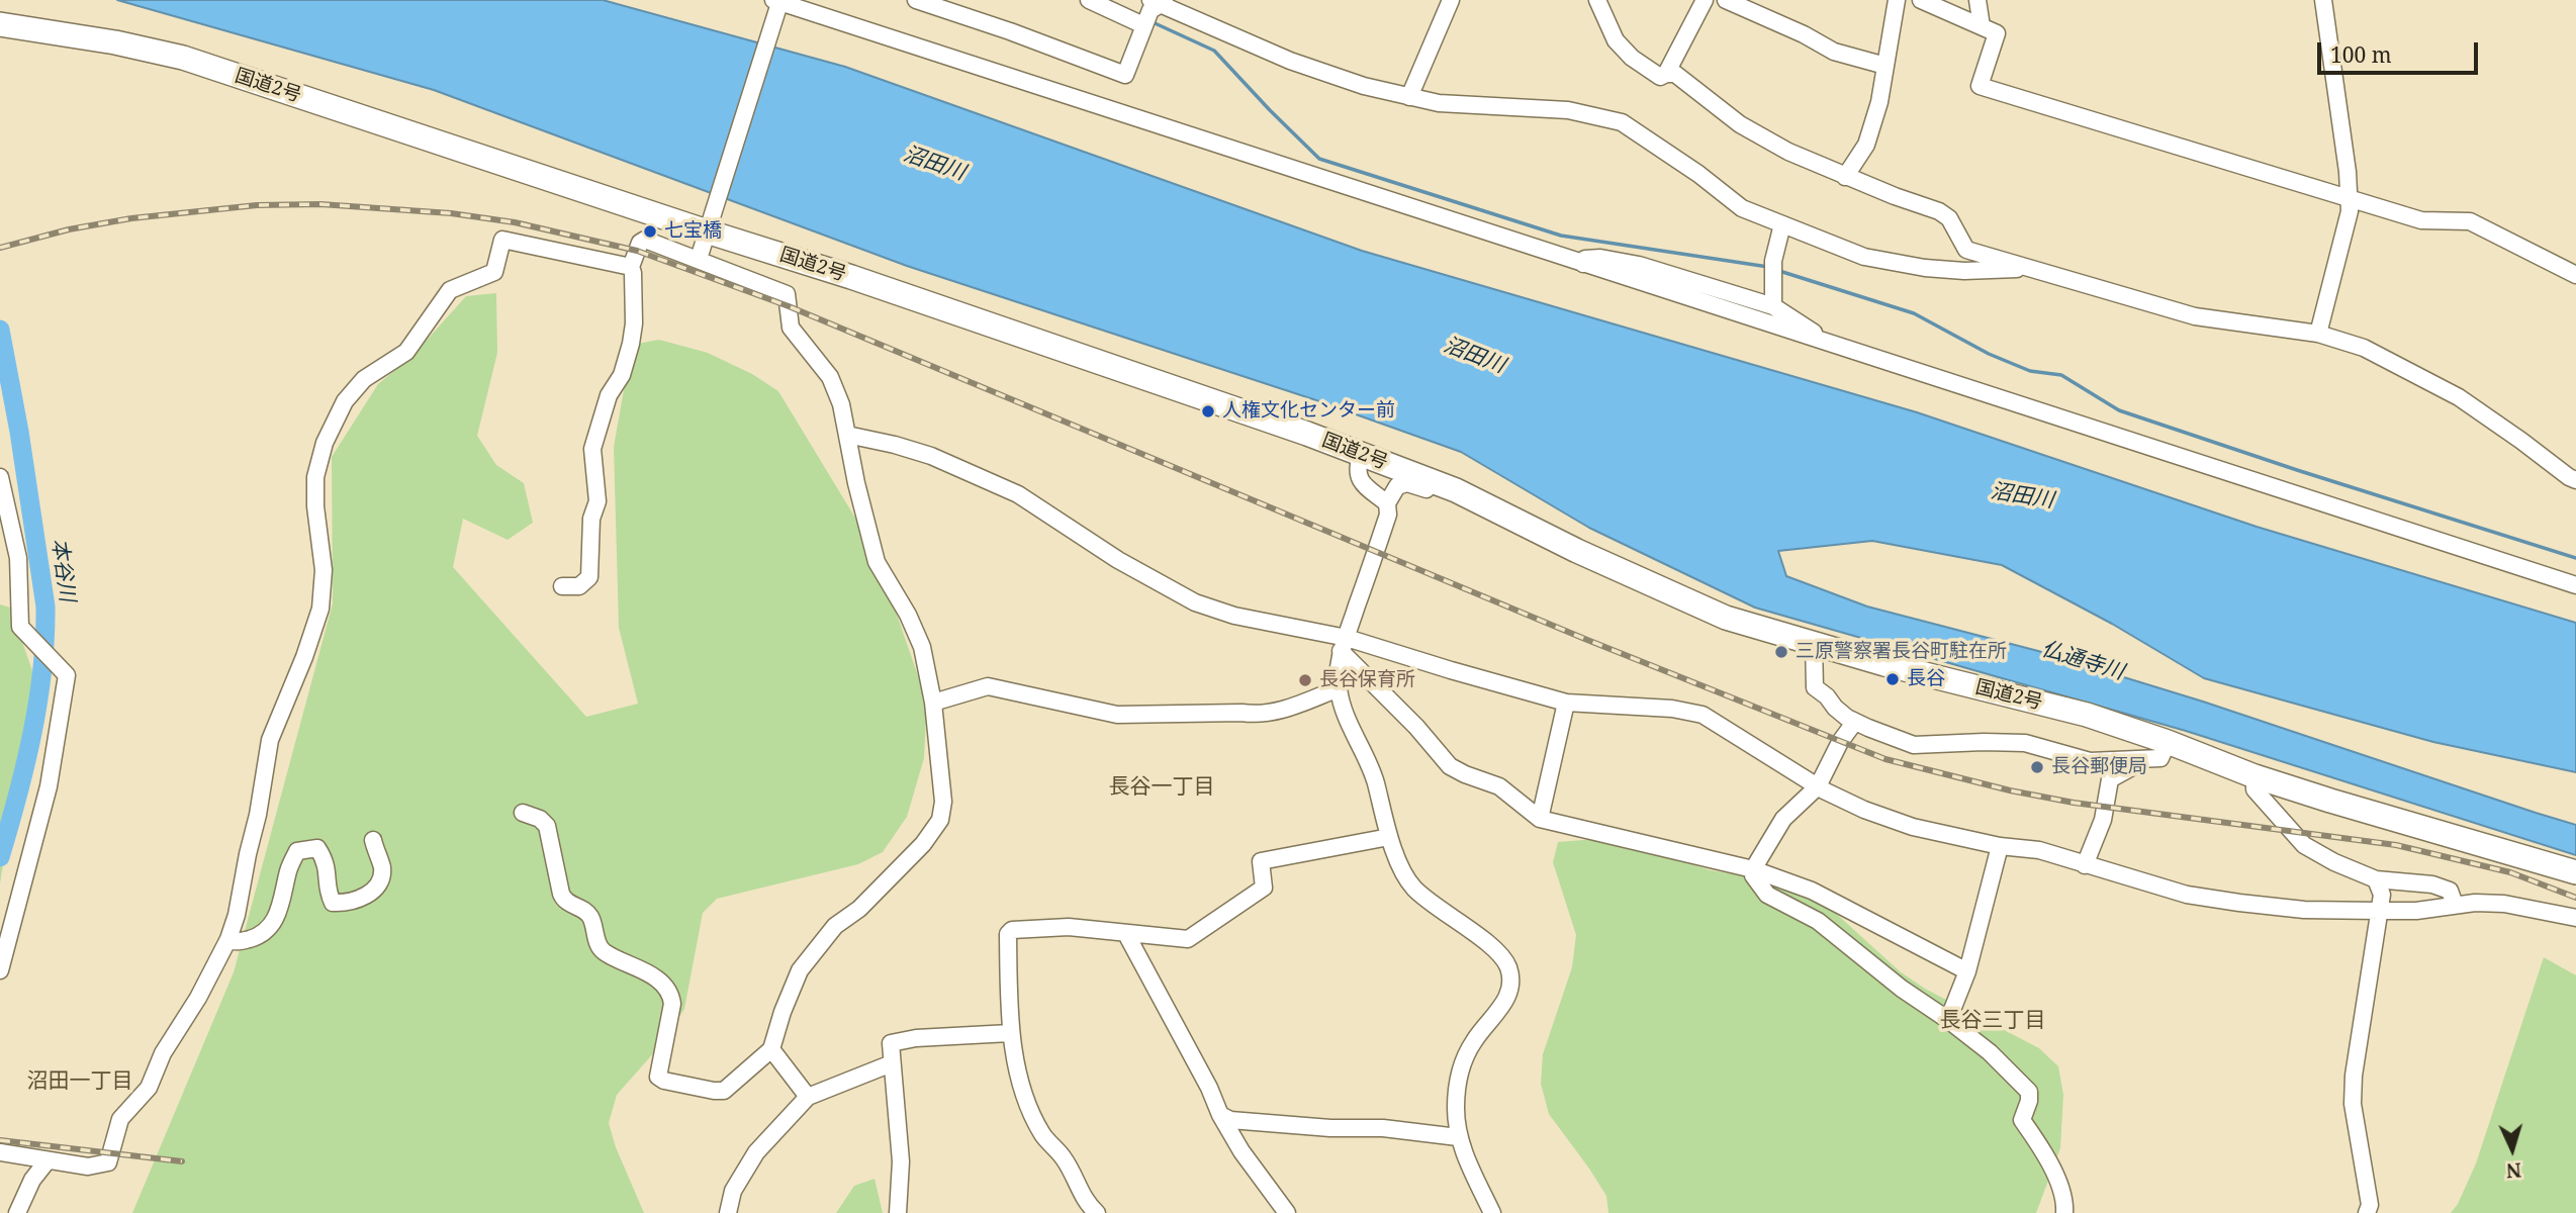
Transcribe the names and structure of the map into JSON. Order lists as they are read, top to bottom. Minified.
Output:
{"streets":{"highway":["国道2号"]},"districts":["長谷一丁目","長谷三丁目","沼田一丁目"],"water":["沼田川","本谷川","仏通寺川"],"places":["七宝橋","人権文化センター前","三原警察署長谷町駐在所","長谷","長谷保育所","長谷郵便局"],"scale_bar":"100 m","north":"bottom"}
